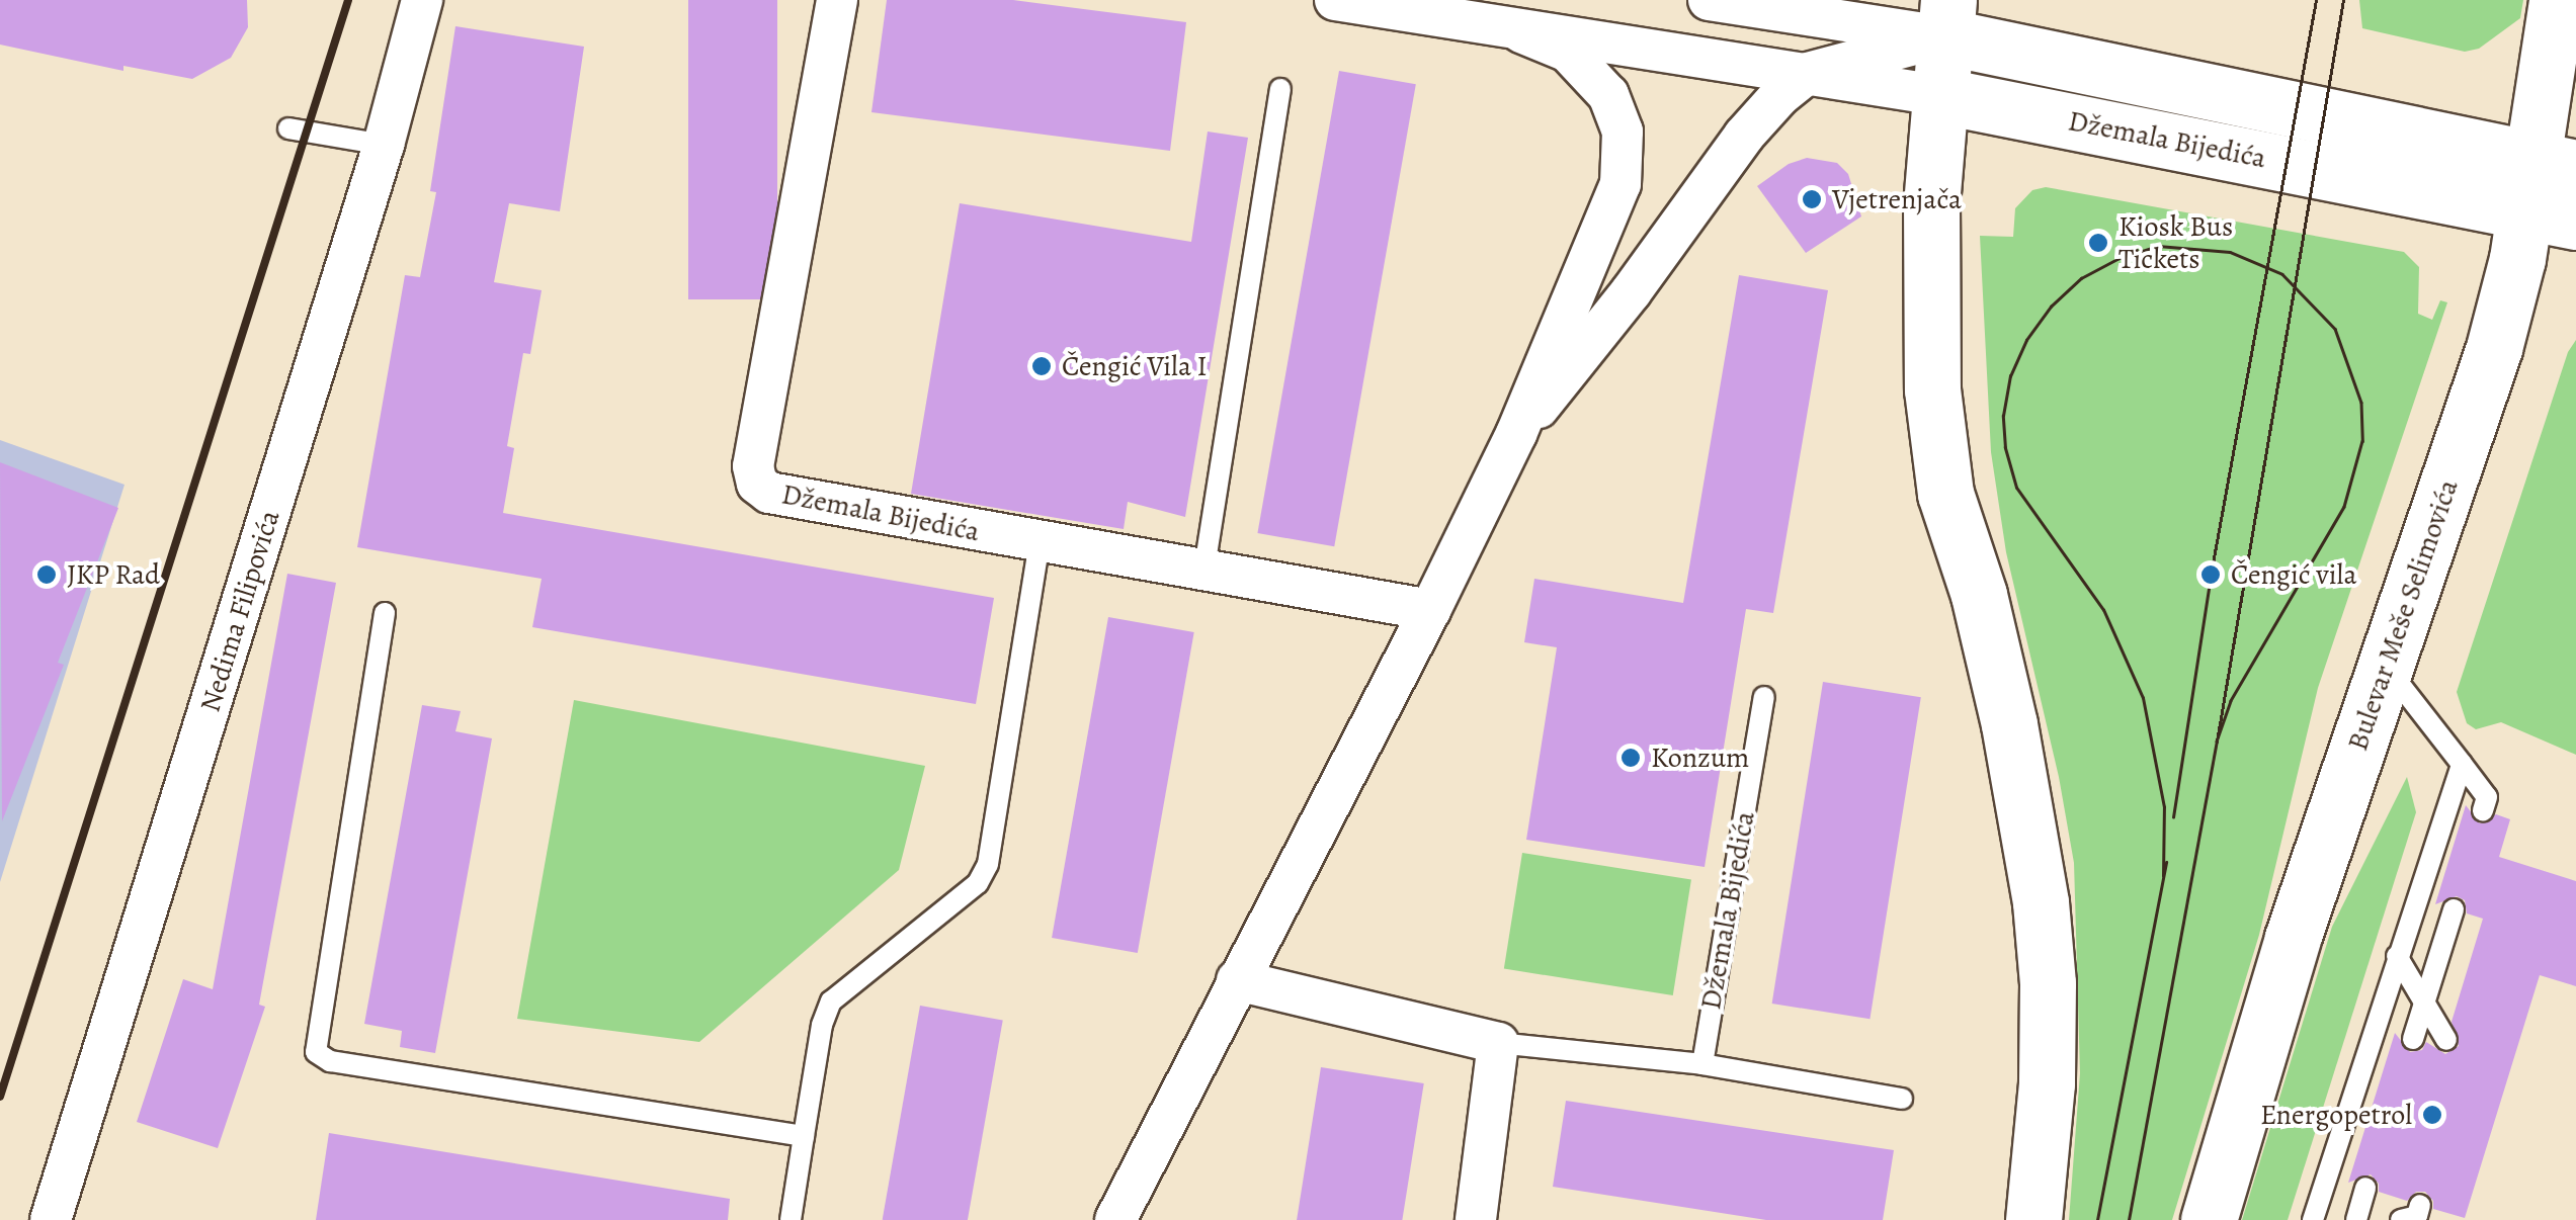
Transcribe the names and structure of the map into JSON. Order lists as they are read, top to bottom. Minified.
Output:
{"streets":{"main road":["Džemala Bijedića","Bulevar Meše Selimovića"],"street":["Nedima Filipovića"]},"crossings":[["Džemala Bijedića","Bulevar Meše Selimovića"]],"places":["Vjetrenjača","Kiosk Bus Tickets","Čengić Vila I","JKP Rad","Čengić vila","Konzum","Energopetrol"]}
